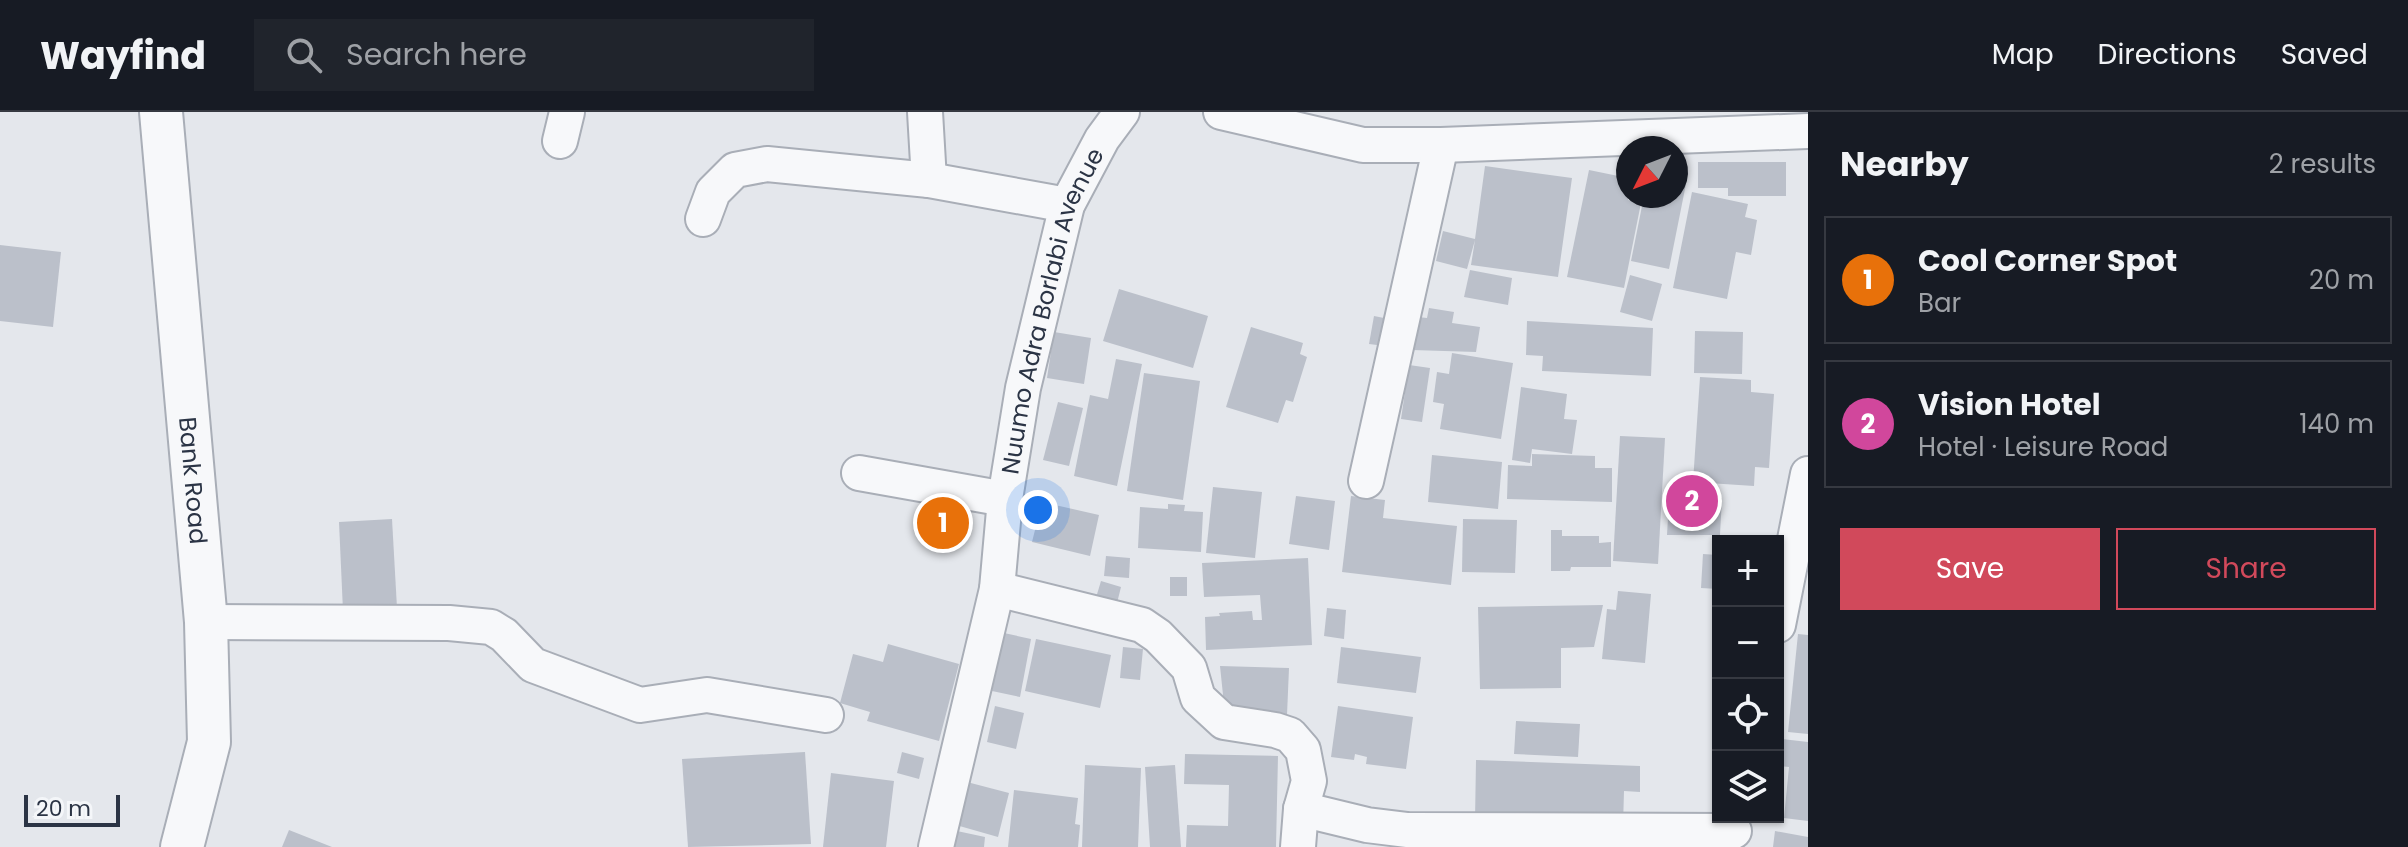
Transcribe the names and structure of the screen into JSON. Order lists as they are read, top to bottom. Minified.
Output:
{"streets":{"street":["Nuumo Adra Borlabi Avenue","Bank Road"]},"scale_bar":"20 m","north":"bottom left","page":{"header":"Wayfind","search":"Search here","nav":["Map","Directions","Saved"],"heading":["Nearby","2 results"],"list":[{"mark":"1","name":"Cool Corner Spot","note":"Bar","value":"20 m"},{"mark":"2","name":"Vision Hotel","note":"Hotel · Leisure Road","value":"140 m"}],"pins":["2","1"],"buttons":["Save","Share"],"map_buttons":["+","−"],"scale":"20 m"}}
